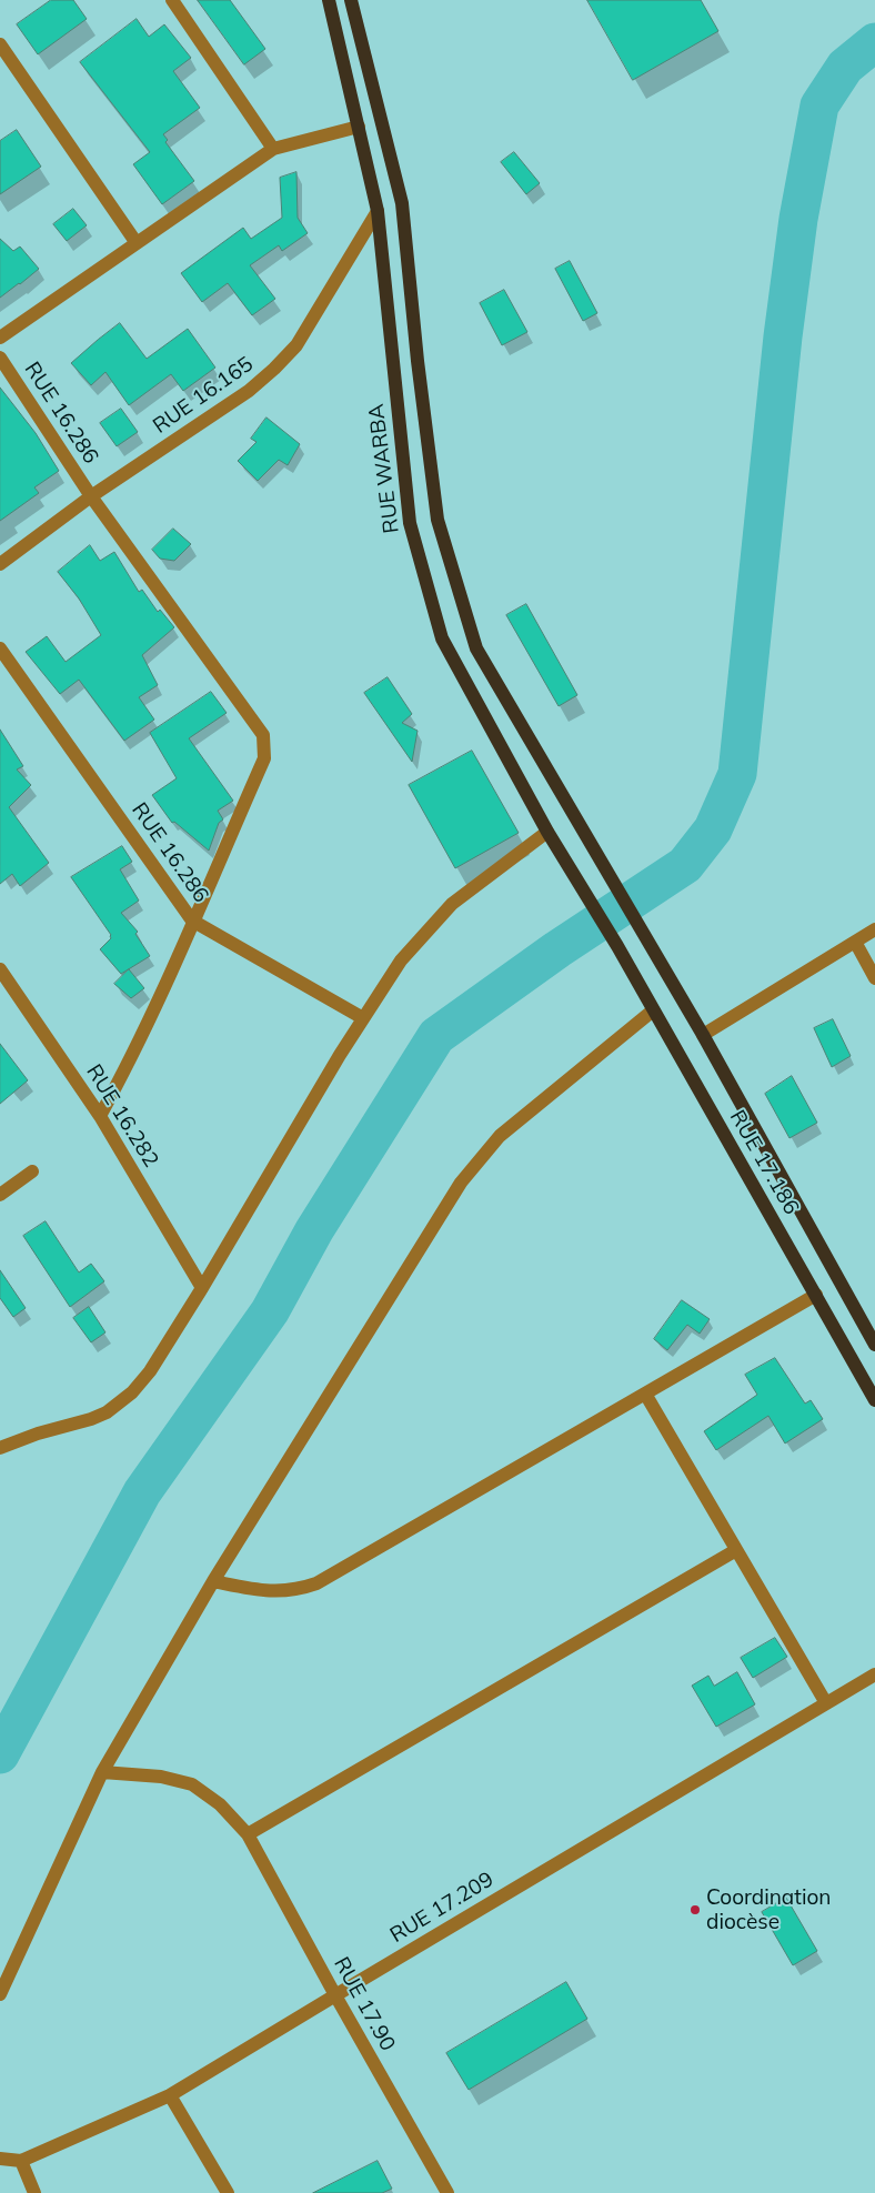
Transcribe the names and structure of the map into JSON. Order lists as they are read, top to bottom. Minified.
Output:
{"streets":{"main road":["RUE WARBA","RUE 17.186"],"street":["RUE 16.165","RUE 16.286","RUE 16.282","RUE 17.209","RUE 17.90"]},"crossings":[["RUE 16.165","RUE 16.286"],["RUE 16.165","RUE WARBA"],["RUE WARBA","RUE 17.186"],["RUE 17.209","RUE 17.90"]],"places":["Coordination diocèse"]}
